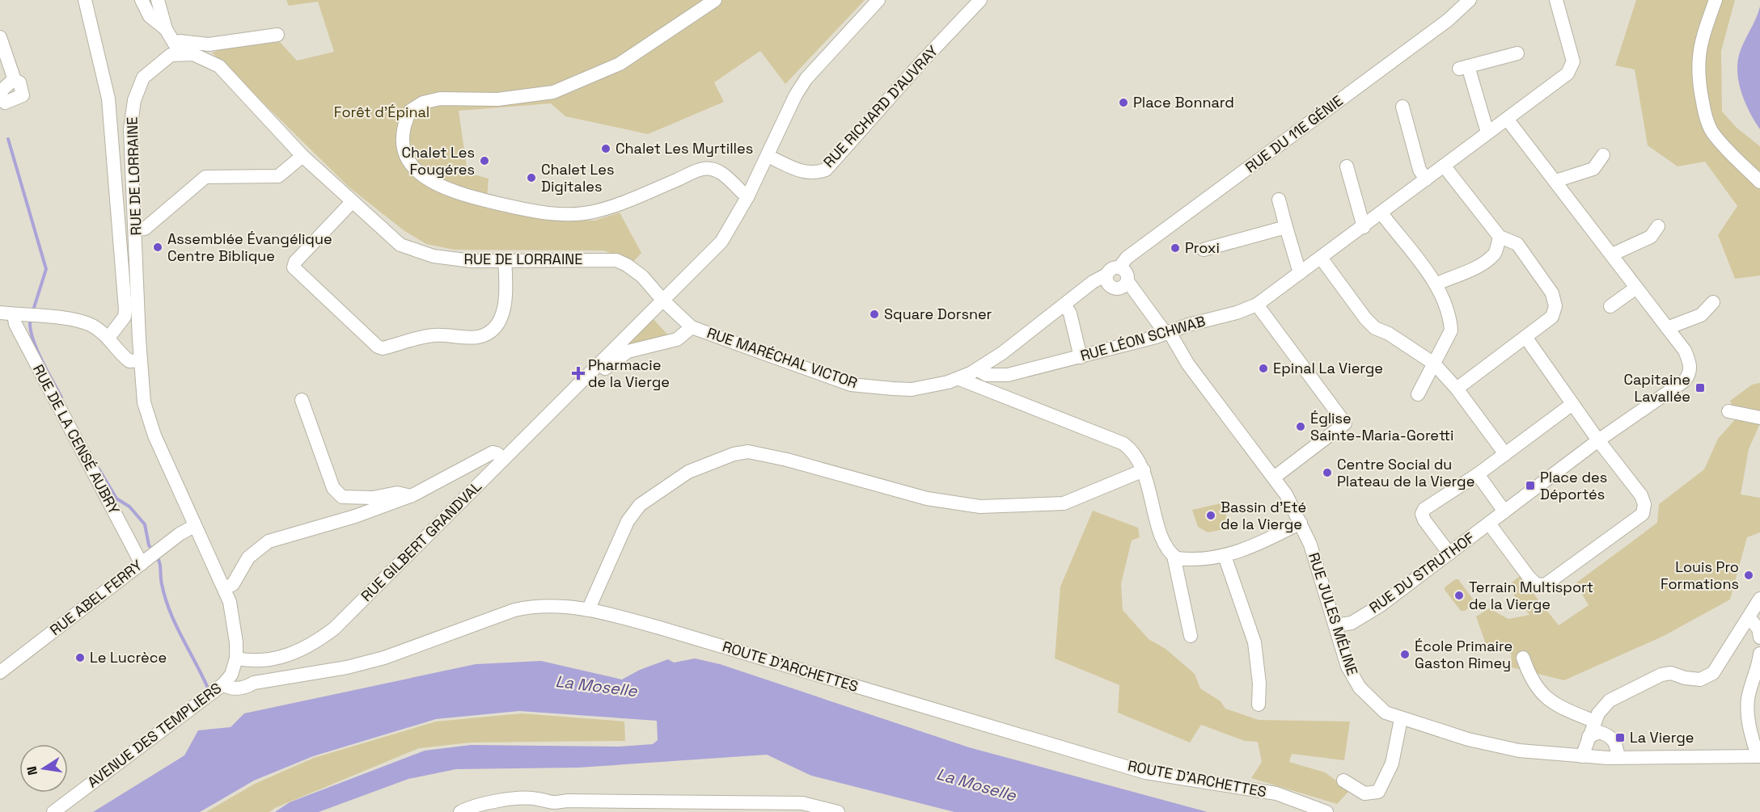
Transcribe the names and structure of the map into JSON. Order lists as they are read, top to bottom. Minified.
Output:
{"streets":{"street":["RUE RICHARD D'AUVRAY","RUE DU 11E GÉNIE","RUE DE LORRAINE","RUE LÉON SCHWAB","RUE MARÉCHAL VICTOR","RUE DE LA CENSÉ AUBRY","RUE GILBERT GRANDVAL","RUE DU STRUTHOF","RUE ABEL FERRY","RUE JULES MÉLINE","ROUTE D'ARCHETTES","AVENUE DES TEMPLIERS"]},"crossings":[["RUE RICHARD D'AUVRAY","RUE GILBERT GRANDVAL"],["RUE DU 11E GÉNIE","RUE MARÉCHAL VICTOR"],["RUE DU 11E GÉNIE","RUE JULES MÉLINE"],["RUE DE LORRAINE","RUE MARÉCHAL VICTOR"],["RUE DE LORRAINE","RUE GILBERT GRANDVAL"],["RUE DE LORRAINE","RUE ABEL FERRY"],["RUE DE LORRAINE","ROUTE D'ARCHETTES"],["RUE DE LORRAINE","AVENUE DES TEMPLIERS"],["RUE LÉON SCHWAB","RUE MARÉCHAL VICTOR"],["RUE LÉON SCHWAB","RUE JULES MÉLINE"],["RUE MARÉCHAL VICTOR","RUE GILBERT GRANDVAL"],["RUE MARÉCHAL VICTOR","RUE JULES MÉLINE"],["RUE DE LA CENSÉ AUBRY","RUE ABEL FERRY"],["RUE DU STRUTHOF","RUE JULES MÉLINE"],["ROUTE D'ARCHETTES","AVENUE DES TEMPLIERS"]],"water":["La Moselle"],"parks":["Forêt d'Épinal"],"places":{"other":["Place Bonnard","Chalet Les Myrtilles","Chalet Les Fougéres","Chalet Les Digitales","Assemblée Évangélique Centre Biblique","Proxi","Square Dorsner","Epinal La Vierge","Église Sainte-Maria-Goretti","Centre Social du Plateau de la Vierge","Bassin d'Eté de la Vierge","Louis Pro Formations","Terrain Multisport de la Vierge","École Primaire Gaston Rimey","Le Lucrèce"],"health":["Pharmacie de la Vierge"],"transit":["Capitaine Lavallée","Place des Déportés","La Vierge"]},"north":"left"}
